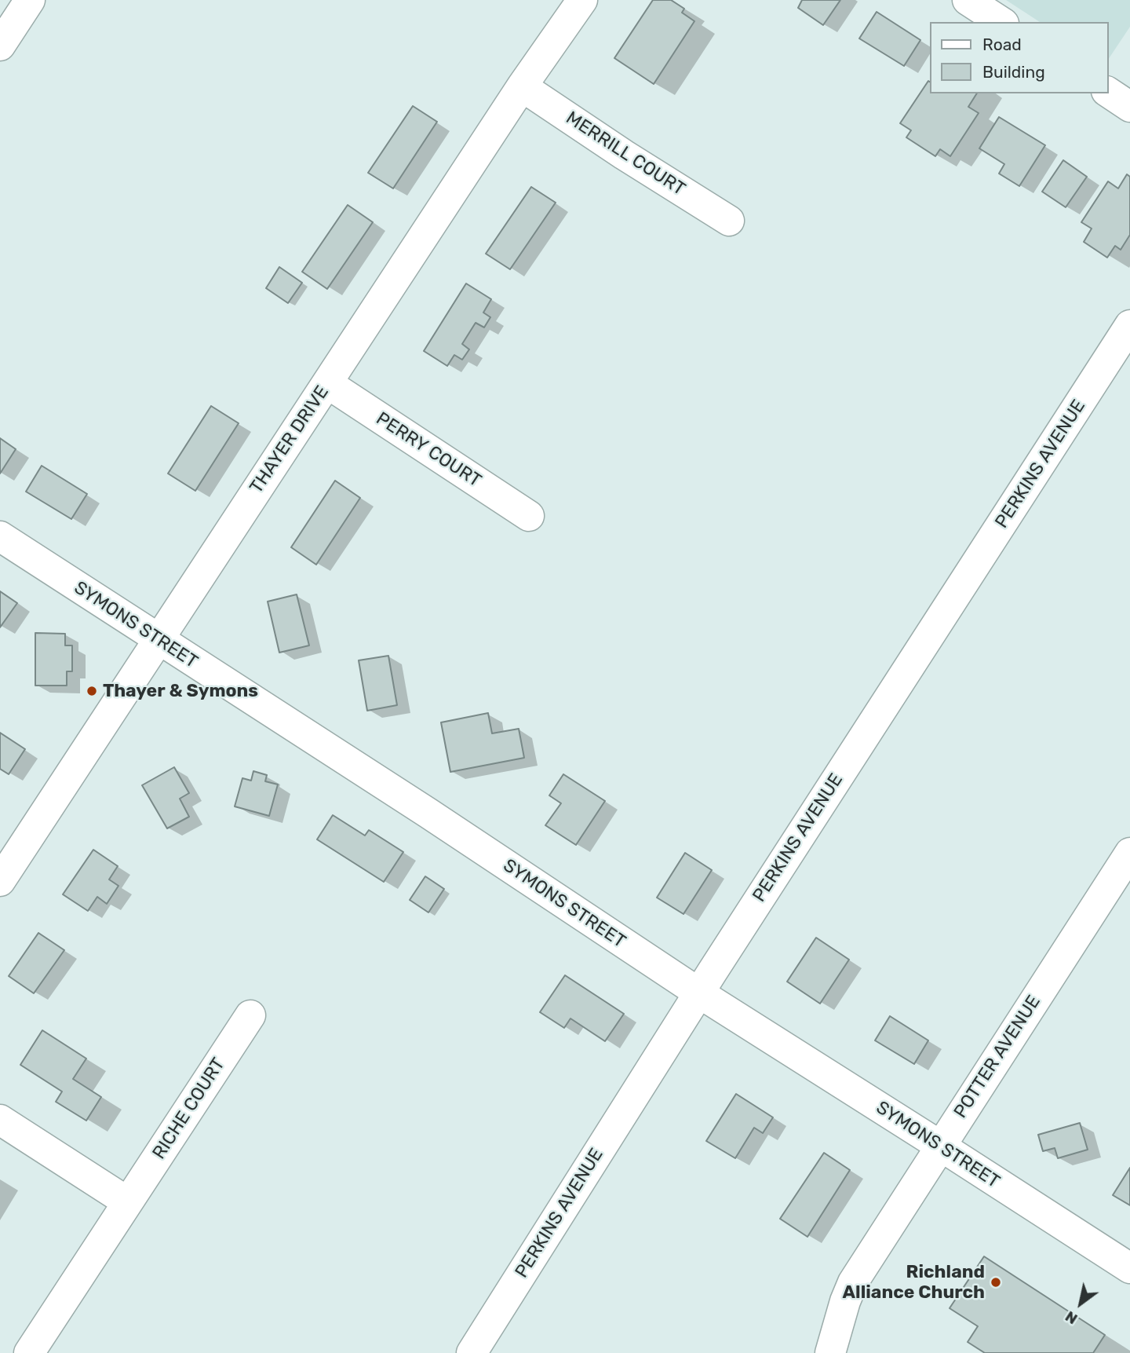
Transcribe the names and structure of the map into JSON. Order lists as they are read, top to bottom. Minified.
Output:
{"streets":{"street":["MERRILL COURT","THAYER DRIVE","PERRY COURT","PERKINS AVENUE","SYMONS STREET","POTTER AVENUE","RICHE COURT"]},"crossings":[["MERRILL COURT","THAYER DRIVE"],["THAYER DRIVE","PERRY COURT"],["THAYER DRIVE","SYMONS STREET"],["PERKINS AVENUE","SYMONS STREET"],["SYMONS STREET","POTTER AVENUE"]],"places":["Thayer & Symons","Richland Alliance Church"],"legend":["Road","Building"],"north":"bottom left"}
